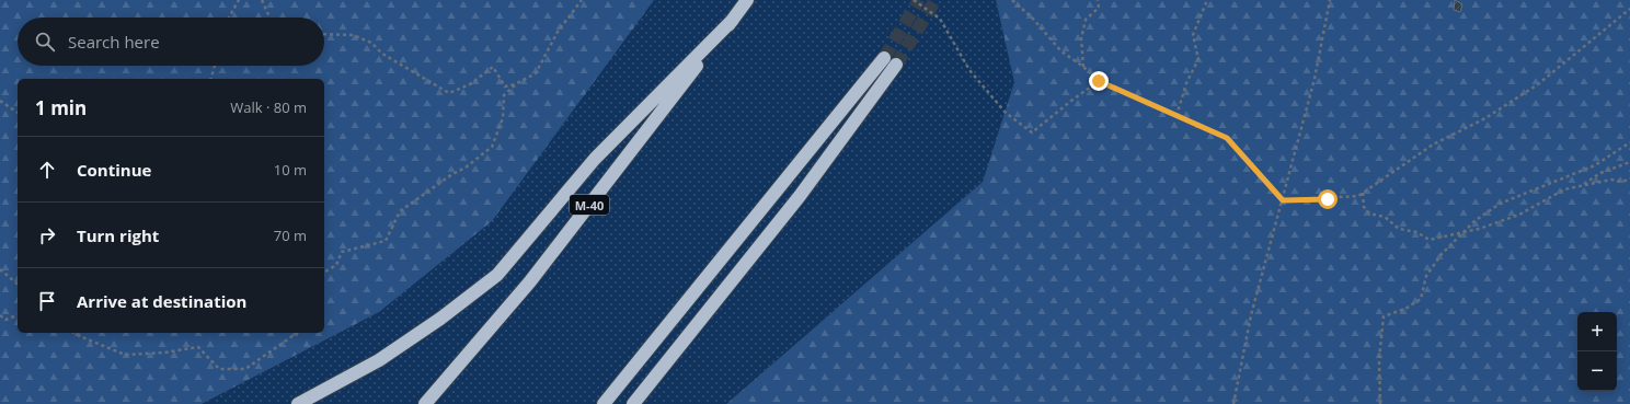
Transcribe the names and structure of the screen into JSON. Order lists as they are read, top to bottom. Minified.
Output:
{"streets":{"highway":["M-40"]},"page":{"search":"Search here","heading":["1 min","Walk · 80 m"],"list":[["Continue","10 m"],["Turn right","70 m"],"Arrive at destination"],"map_buttons":["+","−"]}}
